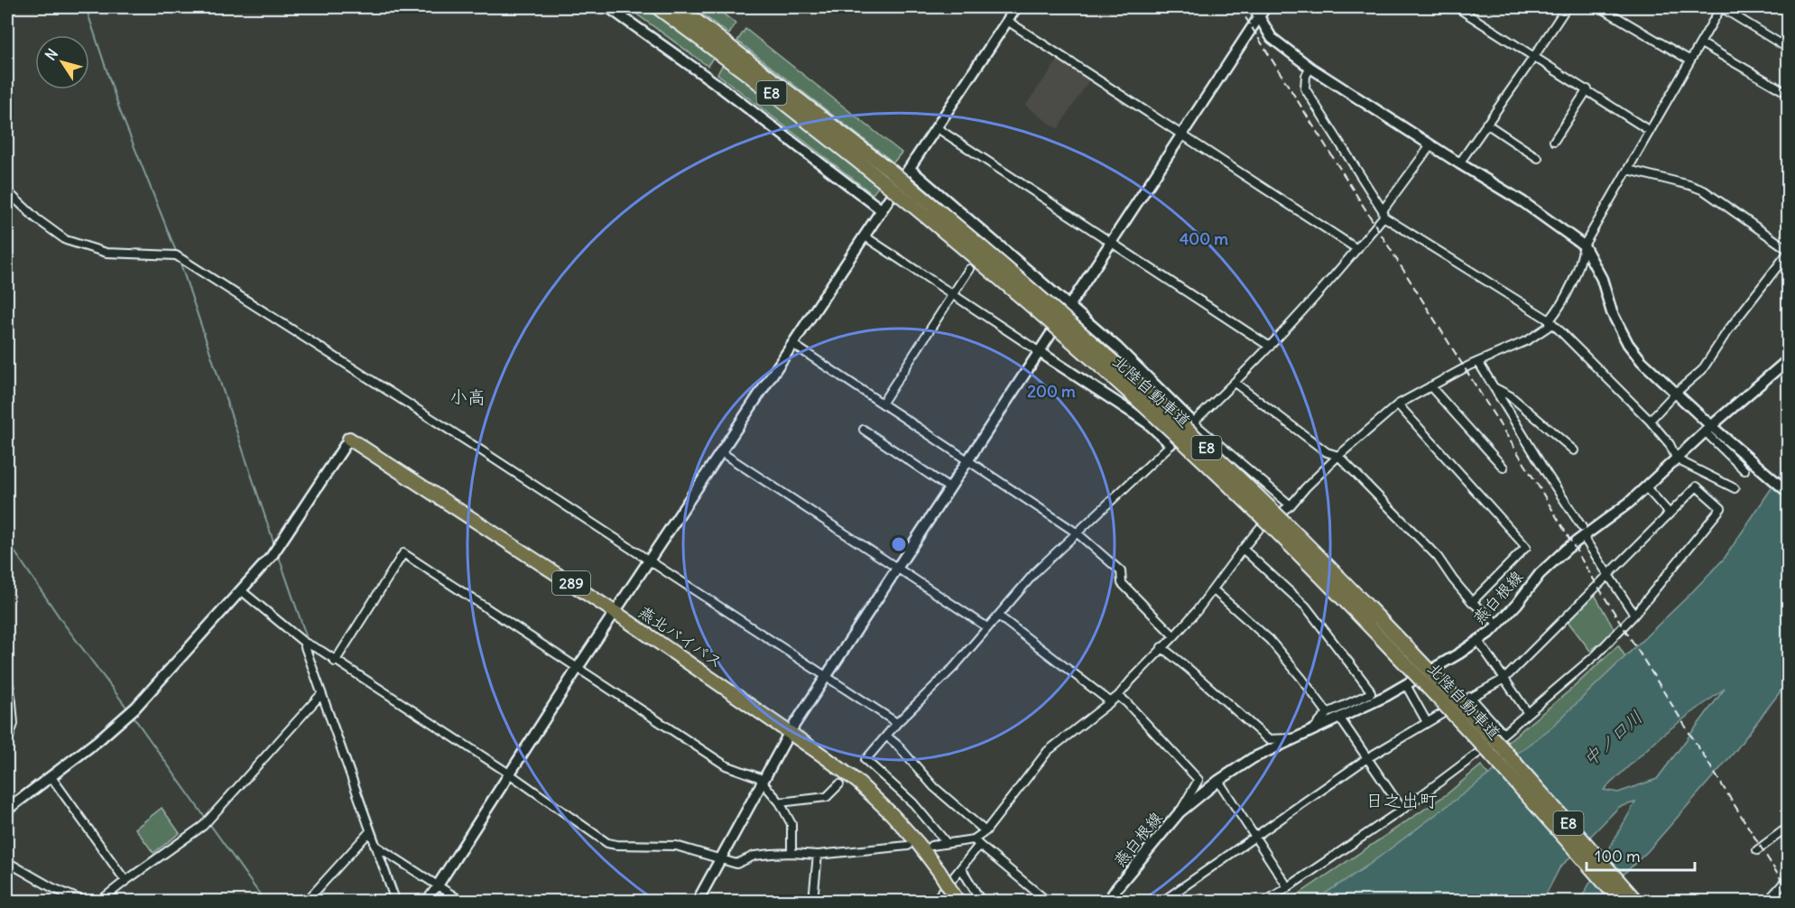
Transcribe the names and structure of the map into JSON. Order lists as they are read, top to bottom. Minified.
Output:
{"streets":{"highway":["E8","北陸自動車道","289","燕北バイパス"],"street":["燕白根線"]},"districts":["小高","日之出町"],"water":["中ノ口川"],"scale_bar":"100 m","north":"top left","rings":["400 m","200 m"]}
